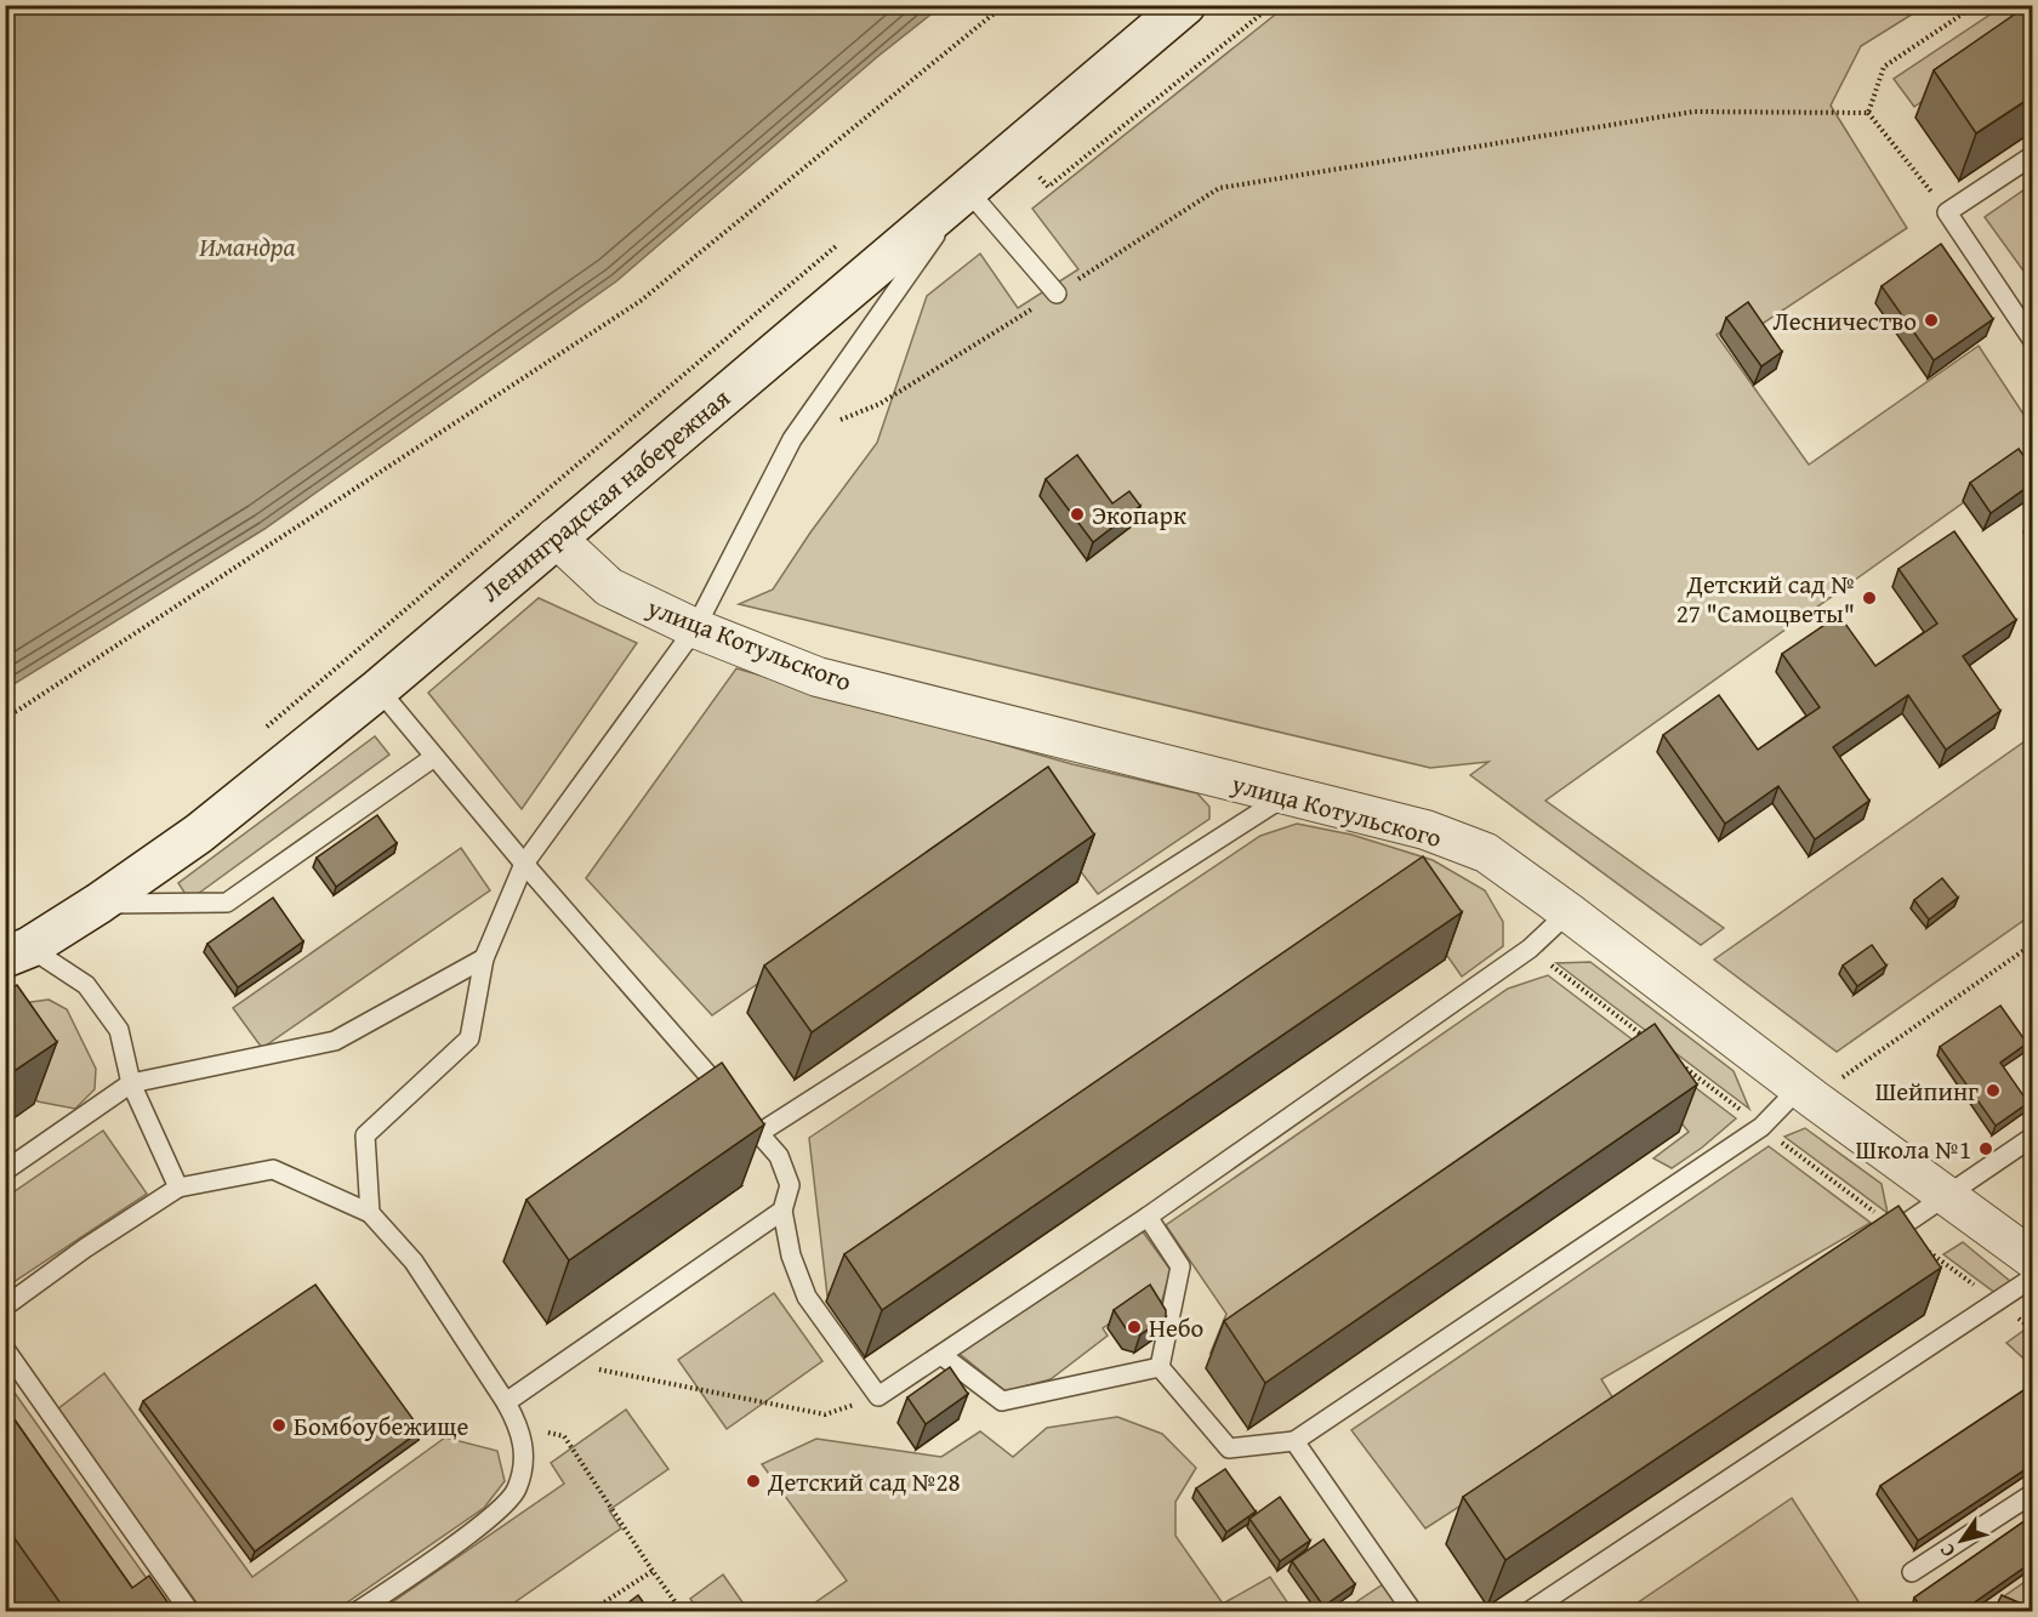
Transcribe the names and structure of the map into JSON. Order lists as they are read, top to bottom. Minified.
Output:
{"streets":{"main road":["Ленинградская набережная"],"street":["улица Котульского"]},"crossings":[["Ленинградская набережная","улица Котульского"]],"water":["Имандра"],"places":["Лесничество","Экопарк","Детский сад № 27 \"Самоцветы\"","Шейпинг","Школа №1","Небо","Бомбоубежище","Детский сад №28"],"north":"bottom left"}
